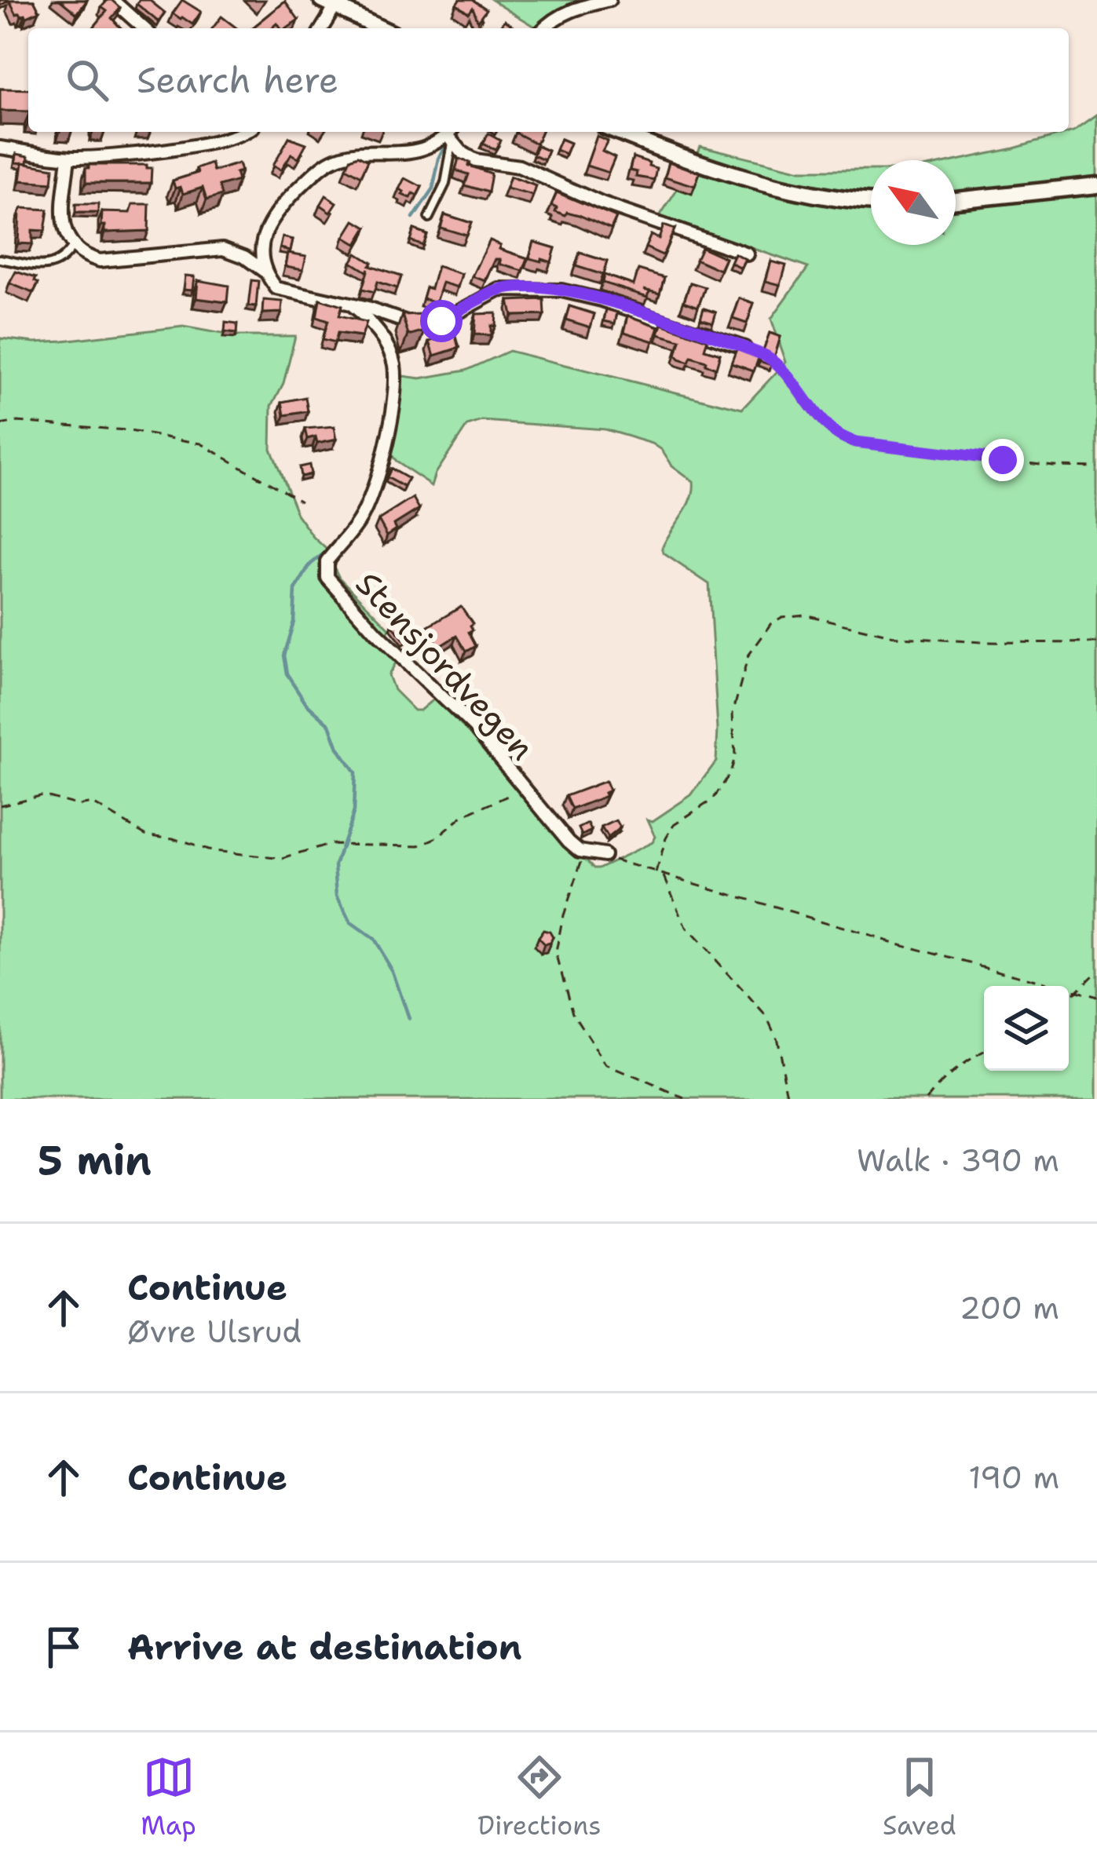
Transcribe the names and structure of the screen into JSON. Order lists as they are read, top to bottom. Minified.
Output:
{"streets":{"street":["Stensjordvegen"]},"north":"top left","page":{"search":"Search here","heading":["5 min","Walk · 390 m"],"list":[["Continue","Øvre Ulsrud","200 m"],["Continue","190 m"],"Arrive at destination"],"nav":["Map","Directions","Saved"]}}
